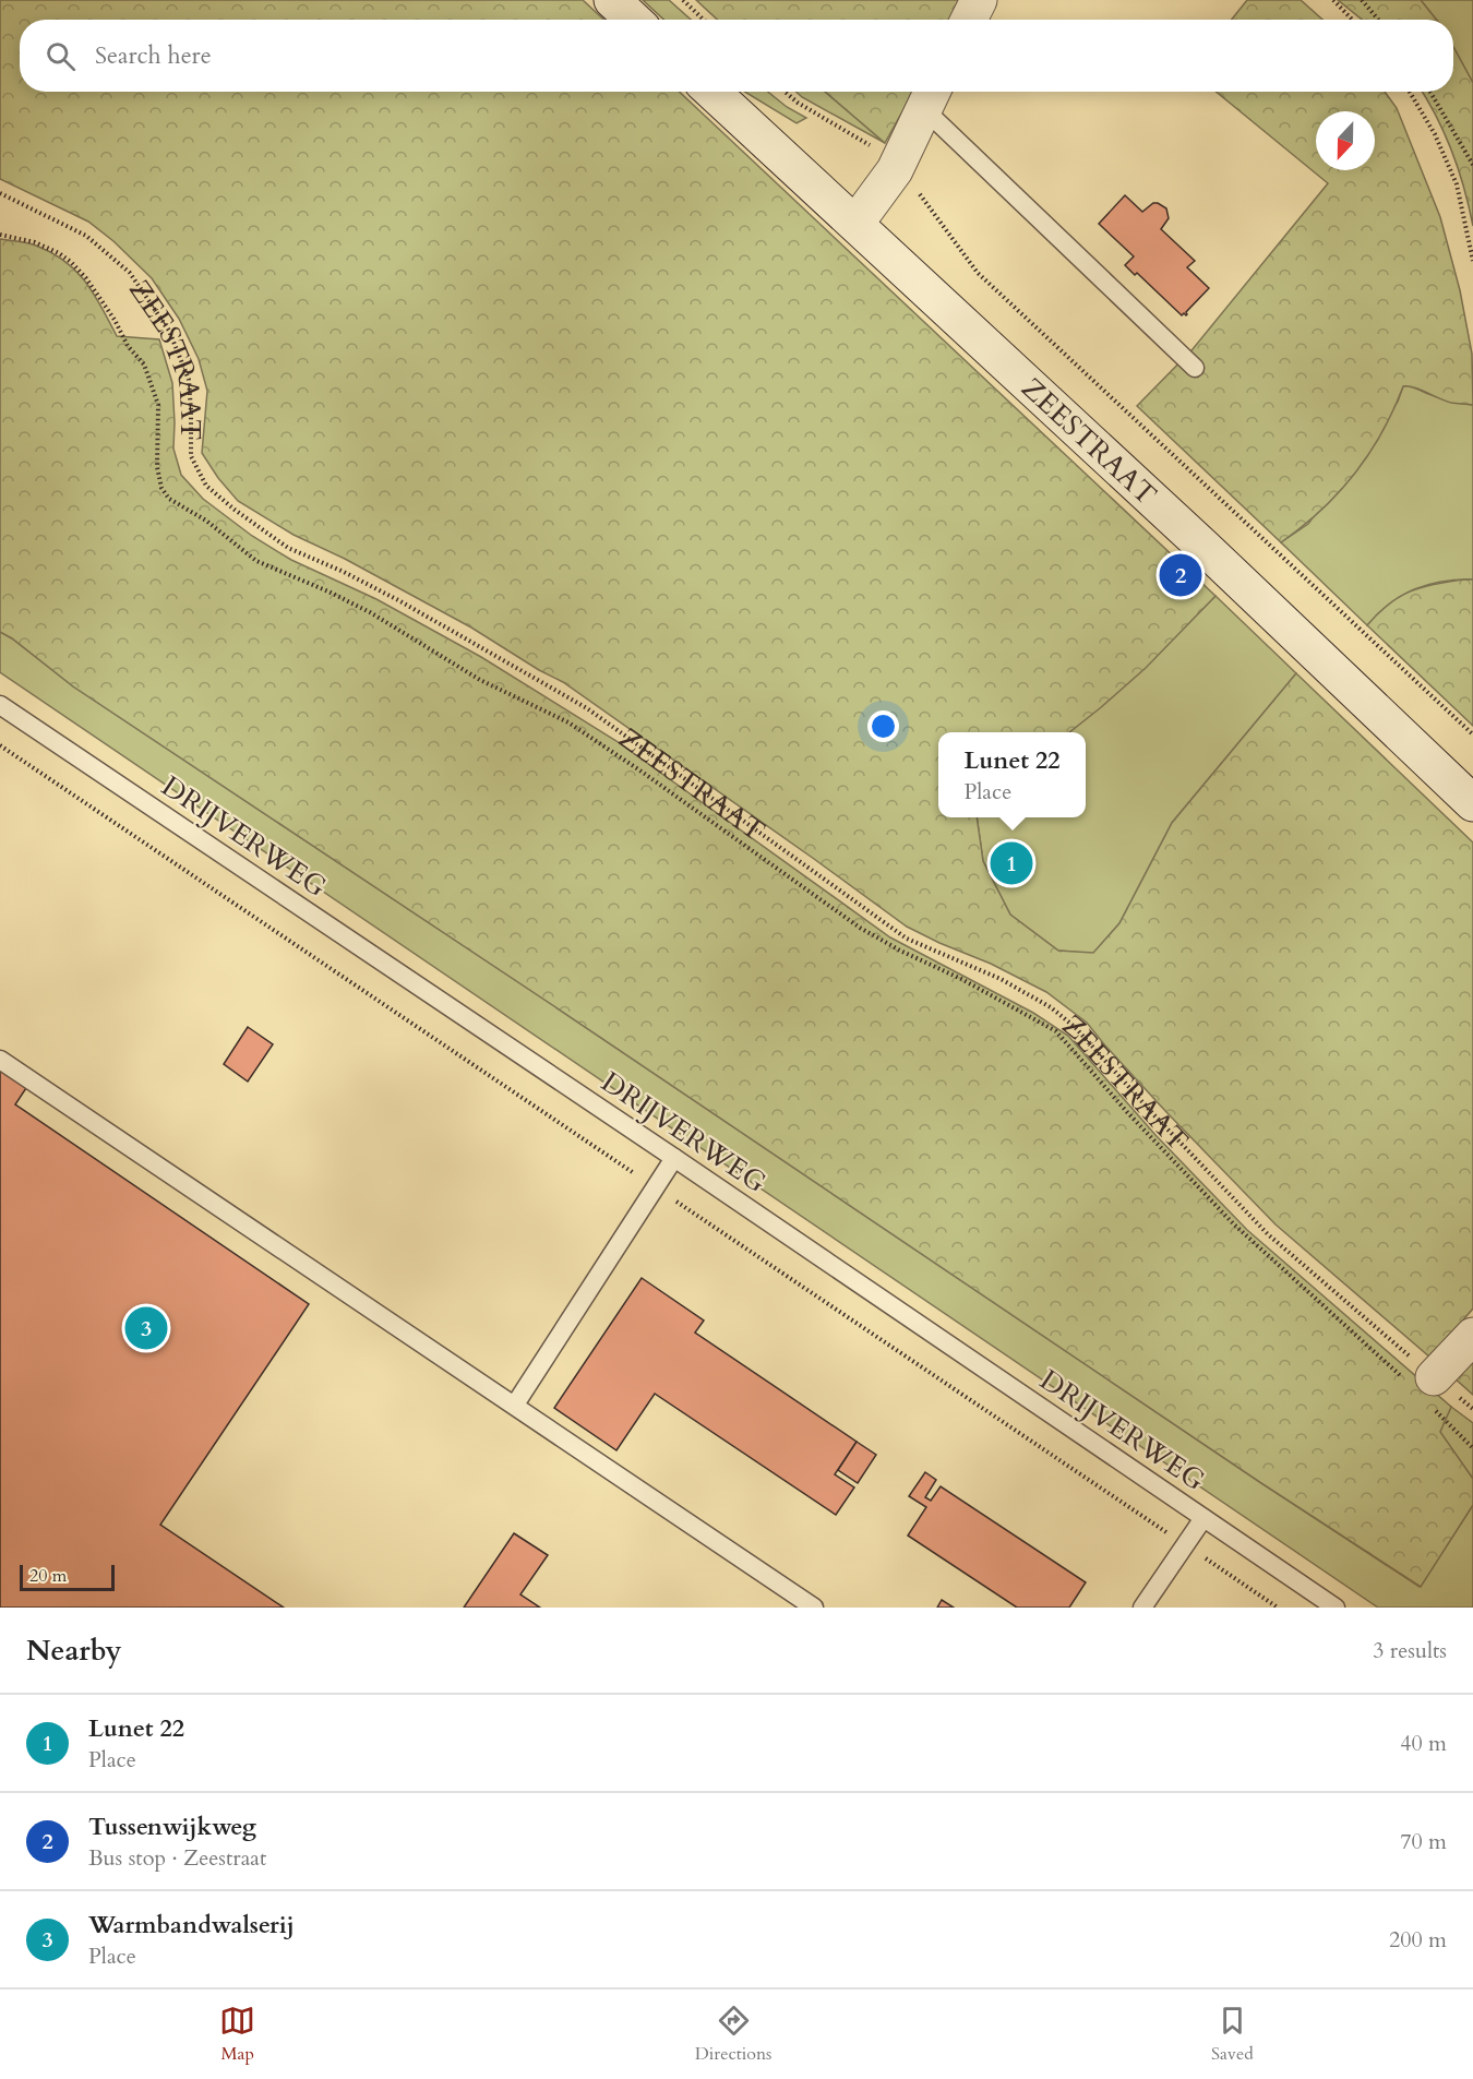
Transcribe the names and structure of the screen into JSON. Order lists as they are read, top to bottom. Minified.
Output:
{"streets":{"main road":["ZEESTRAAT"],"lane":["DRIJVERWEG"]},"scale_bar":"20 m","north":"bottom","page":{"search":"Search here","pins":["2","1","3"],"popup":["Lunet 22","Place"],"scale":"20 m","heading":["Nearby","3 results"],"list":[{"mark":"1","name":"Lunet 22","note":"Place","value":"40 m"},{"mark":"2","name":"Tussenwijkweg","note":"Bus stop · Zeestraat","value":"70 m"},{"mark":"3","name":"Warmbandwalserij","note":"Place","value":"200 m"}],"nav":["Map","Directions","Saved"]}}
